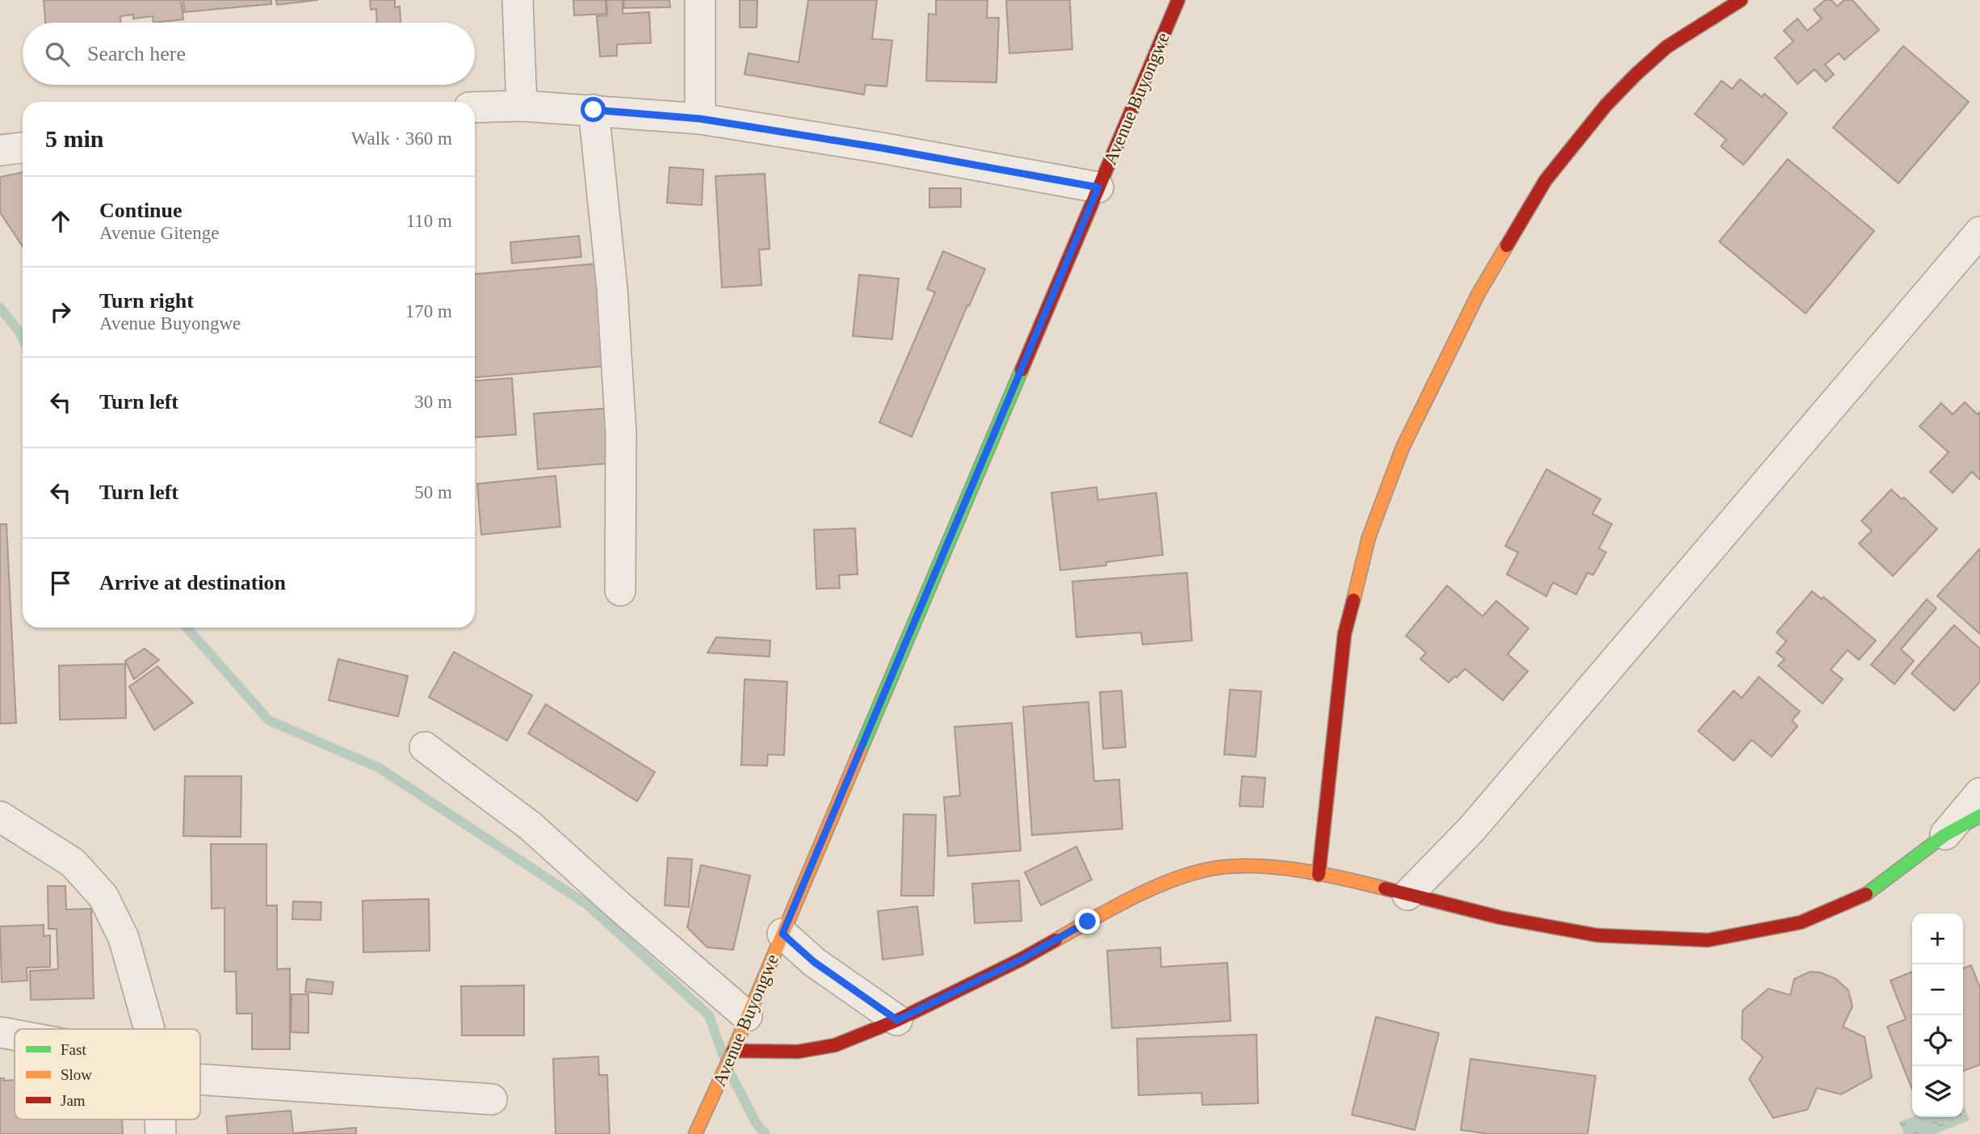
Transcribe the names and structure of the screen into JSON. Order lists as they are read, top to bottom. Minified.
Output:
{"streets":{"street":["Avenue Buyongwe"]},"legend":["Fast","Slow","Jam"],"page":{"search":"Search here","heading":["5 min","Walk · 360 m"],"list":[["Continue","Avenue Gitenge","110 m"],["Turn right","Avenue Buyongwe","170 m"],["Turn left","30 m"],["Turn left","50 m"],"Arrive at destination"],"map_buttons":["+","−"]}}
